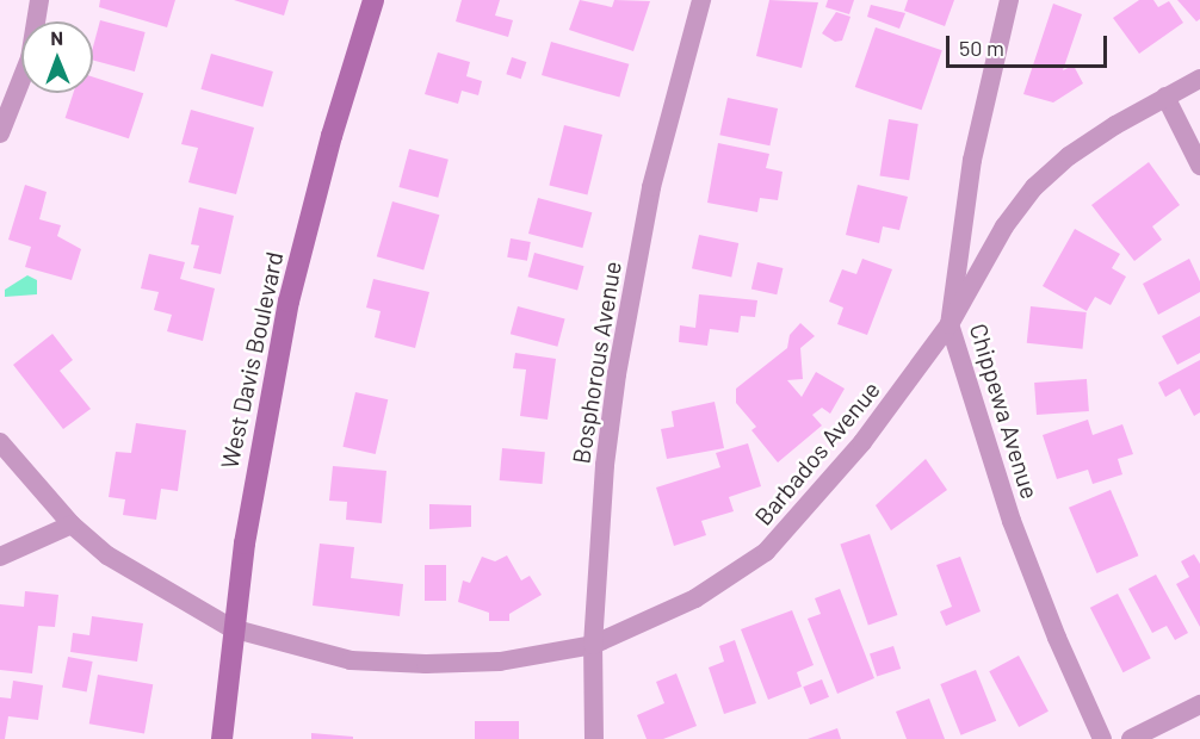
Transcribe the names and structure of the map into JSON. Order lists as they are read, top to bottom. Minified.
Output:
{"streets":{"street":["West Davis Boulevard","Bosphorous Avenue","Chippewa Avenue","Barbados Avenue"]},"crossings":[["West Davis Boulevard","Barbados Avenue"],["Bosphorous Avenue","Barbados Avenue"],["Chippewa Avenue","Barbados Avenue"]],"scale_bar":"50 m","north":"top"}
